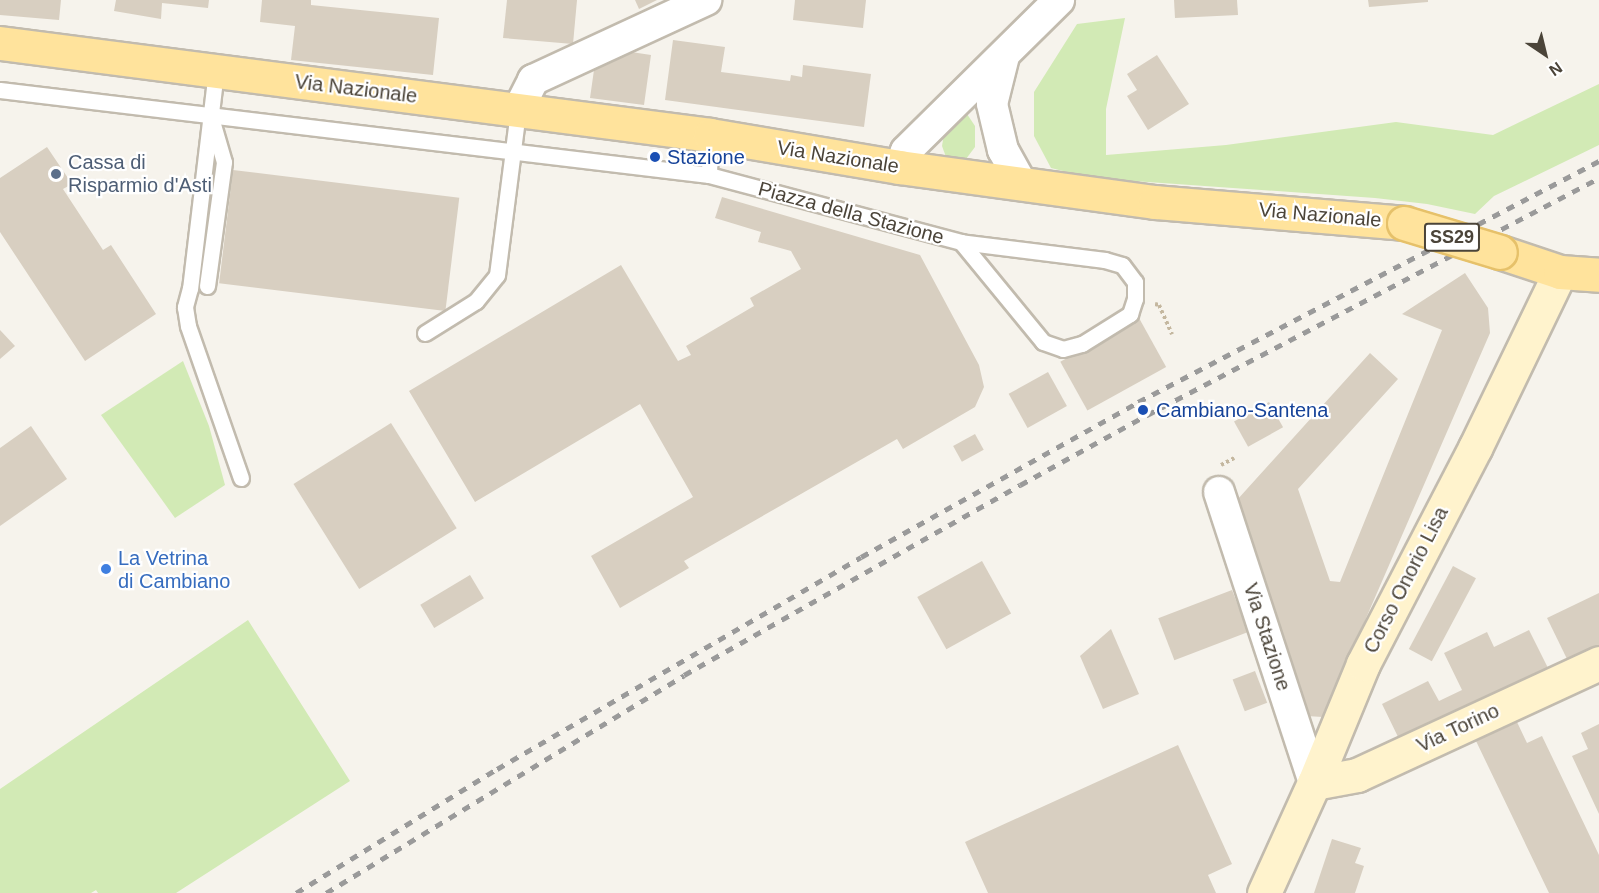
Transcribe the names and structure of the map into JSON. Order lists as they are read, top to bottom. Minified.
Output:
{"streets":{"main road":["Via Nazionale","SS29"],"street":["Corso Onorio Lisa","Via Stazione","Via Torino"],"lane":["Piazza della Stazione"]},"crossings":[["Via Nazionale","Corso Onorio Lisa"],["Corso Onorio Lisa","Via Stazione"],["Corso Onorio Lisa","Via Torino"],["Via Stazione","Via Torino"]],"places":["Stazione","Cassa di Risparmio d'Asti","Cambiano-Santena","La Vetrina di Cambiano"],"north":"bottom right"}
